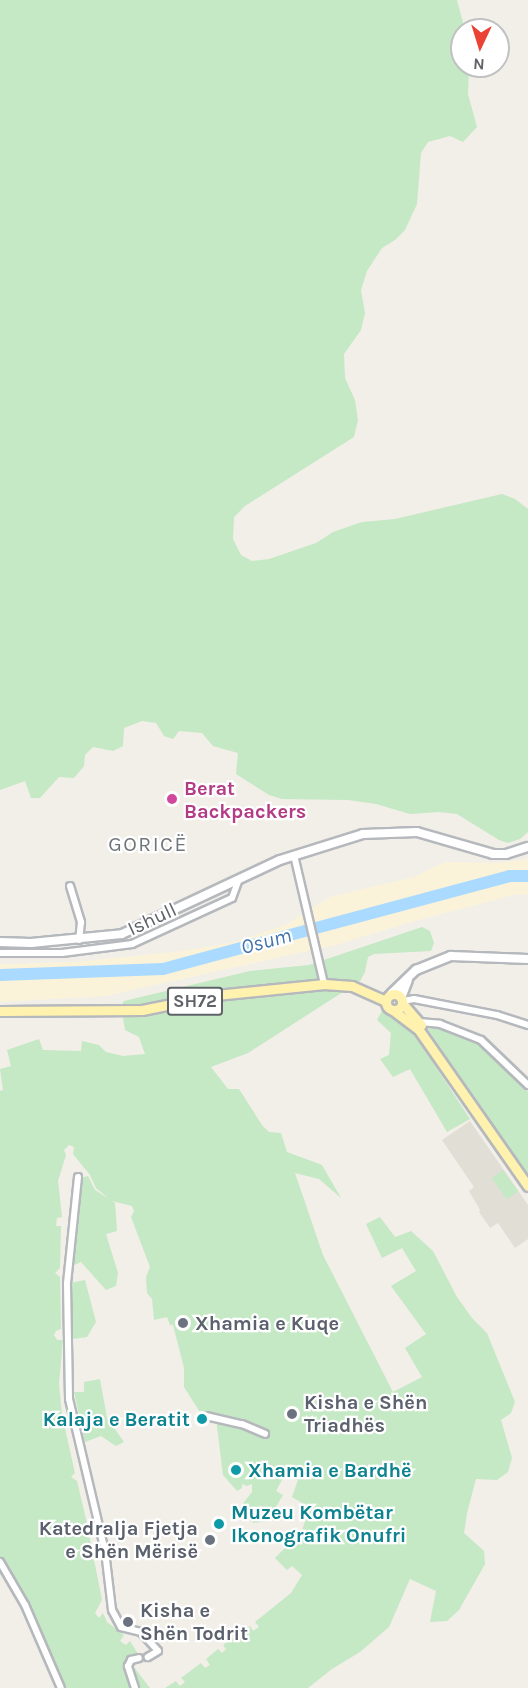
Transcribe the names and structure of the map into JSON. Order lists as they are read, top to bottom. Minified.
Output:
{"streets":{"main road":["SH72"],"street":["Ishull"]},"districts":["GORICË"],"water":["Osum"],"places":["Berat Backpackers","Xhamia e Kuqe","Kisha e Shën Triadhës","Kalaja e Beratit","Xhamia e Bardhë","Muzeu Kombëtar Ikonografik Onufri","Katedralja Fjetja e Shën Mërisë","Kisha e Shën Todrit"],"north":"bottom"}
